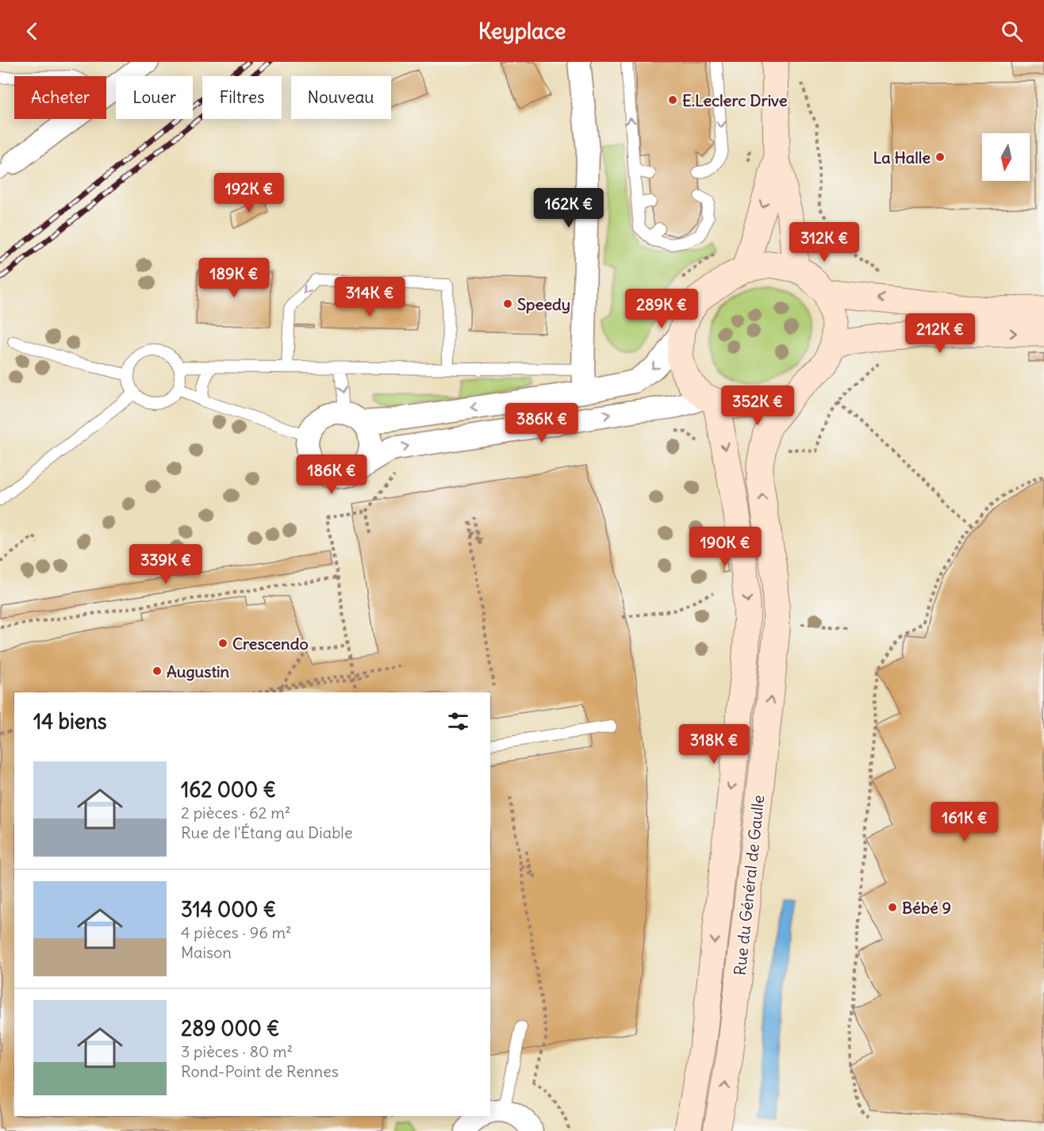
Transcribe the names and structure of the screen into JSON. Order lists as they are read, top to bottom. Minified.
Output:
{"streets":{"main road":["Rue du Général de Gaulle"]},"places":["E.Leclerc Drive","La Halle","Speedy","Crescendo","Augustin","Bébé 9"],"north":"bottom","page":{"header":"Keyplace","chip":["Acheter","Louer","Filtres","Nouveau"],"price":["192K €","162K €","312K €","189K €","314K €","289K €","212K €","352K €","386K €","186K €","190K €","339K €","318K €","161K €"],"heading":"14 biens","list":[{"name":"162 000 €","note":"2 pièces · 62 m² · Rue de l'Étang au Diable"},{"name":"314 000 €","note":"4 pièces · 96 m² · Maison"},{"name":"289 000 €","note":"3 pièces · 80 m² · Rond-Point de Rennes"}]}}
